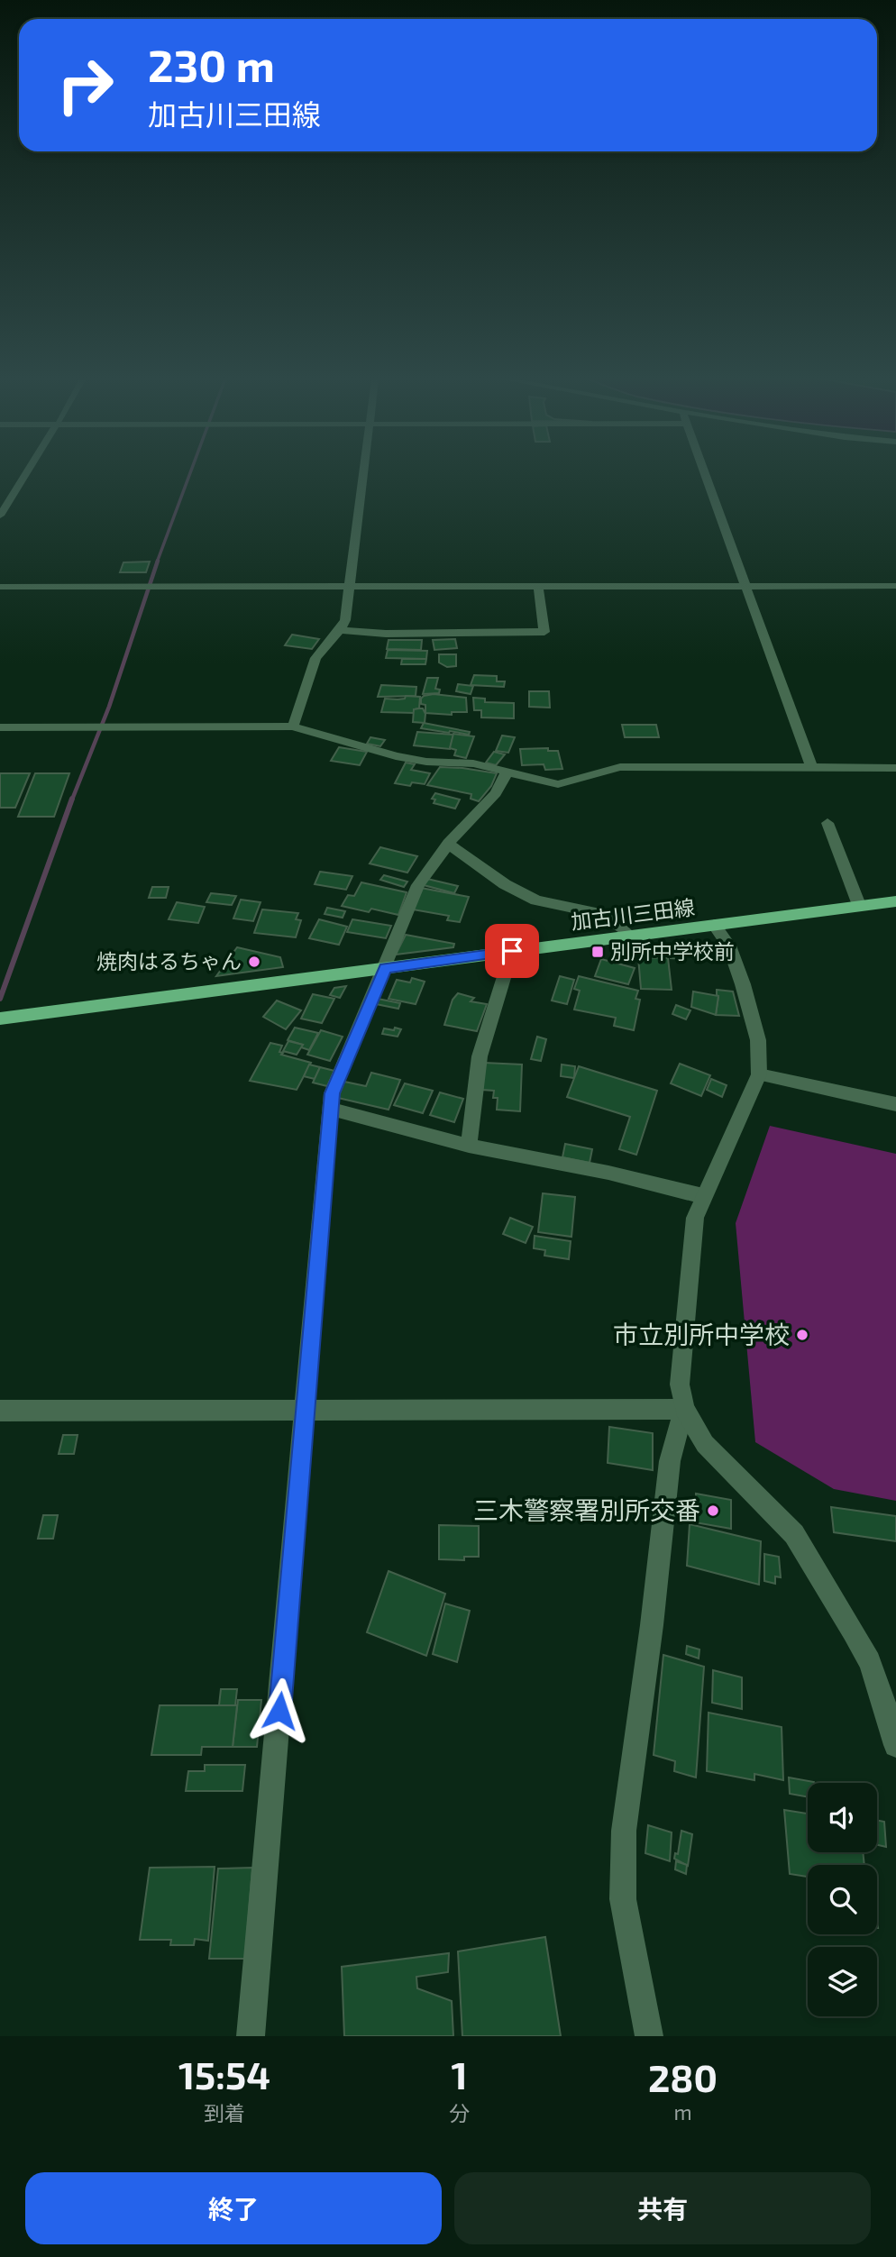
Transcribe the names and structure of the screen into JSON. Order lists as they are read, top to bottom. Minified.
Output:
{"streets":{"main road":["加古川三田線"]},"places":{"transit":["別所中学校前"],"other":["焼肉はるちゃん","市立別所中学校","三木警察署別所交番"]},"page":{"turn":["230 m","加古川三田線"],"eta":["15:54","到着","1","分","280","m"],"buttons":["終了","共有"]}}
